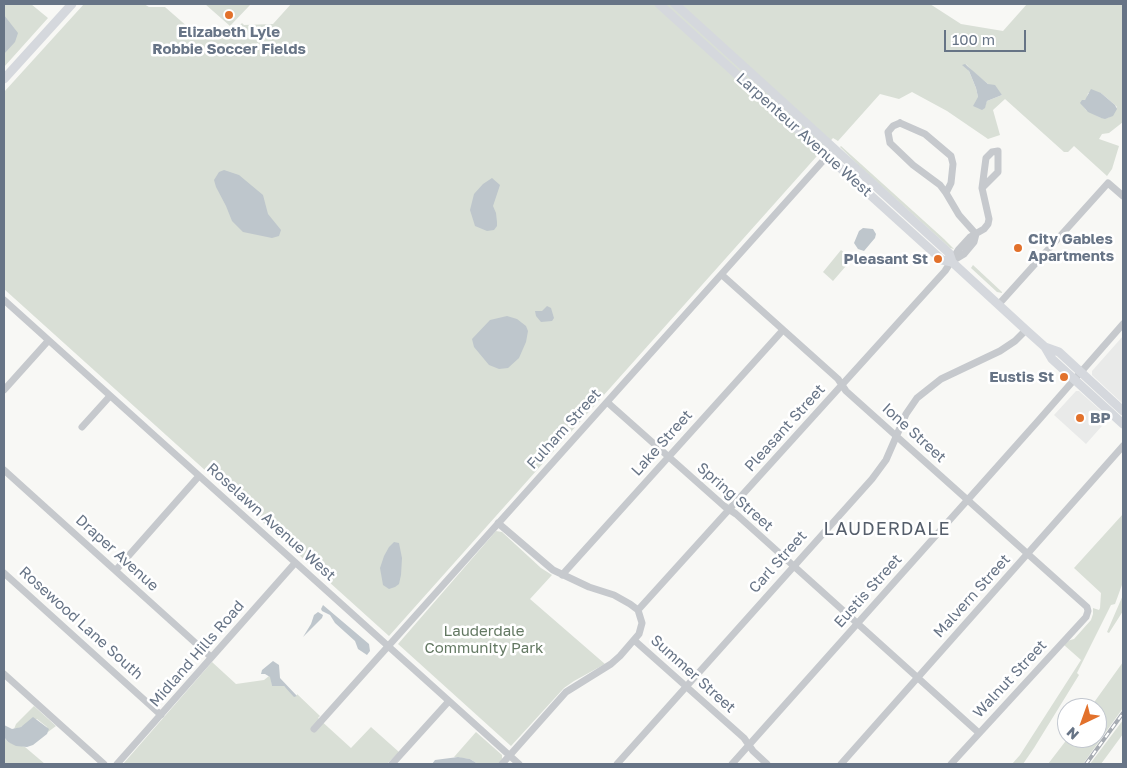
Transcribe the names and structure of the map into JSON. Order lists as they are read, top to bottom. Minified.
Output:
{"streets":{"main road":["Larpenteur Avenue West"],"street":["Pleasant Street","Fulham Street","Ione Street","Lake Street","Spring Street","Roselawn Avenue West","Draper Avenue","Carl Street","Eustis Street","Malvern Street","Rosewood Lane South","Midland Hills Road","Summer Street","Walnut Street"]},"crossings":[["Larpenteur Avenue West","Pleasant Street"],["Larpenteur Avenue West","Fulham Street"],["Larpenteur Avenue West","Carl Street"],["Larpenteur Avenue West","Eustis Street"],["Pleasant Street","Ione Street"],["Pleasant Street","Spring Street"],["Pleasant Street","Summer Street"],["Fulham Street","Ione Street"],["Fulham Street","Spring Street"],["Fulham Street","Roselawn Avenue West"],["Ione Street","Lake Street"],["Ione Street","Carl Street"],["Ione Street","Eustis Street"],["Ione Street","Malvern Street"],["Ione Street","Walnut Street"],["Lake Street","Spring Street"],["Spring Street","Carl Street"],["Spring Street","Eustis Street"],["Spring Street","Malvern Street"],["Spring Street","Walnut Street"],["Roselawn Avenue West","Midland Hills Road"],["Draper Avenue","Midland Hills Road"],["Carl Street","Summer Street"],["Eustis Street","Summer Street"],["Rosewood Lane South","Midland Hills Road"]],"districts":["LAUDERDALE"],"parks":["Lauderdale Community Park"],"places":["Elizabeth Lyle Robbie Soccer Fields","City Gables Apartments","Pleasant St","Eustis St","BP"],"scale_bar":"100 m","north":"bottom left"}
